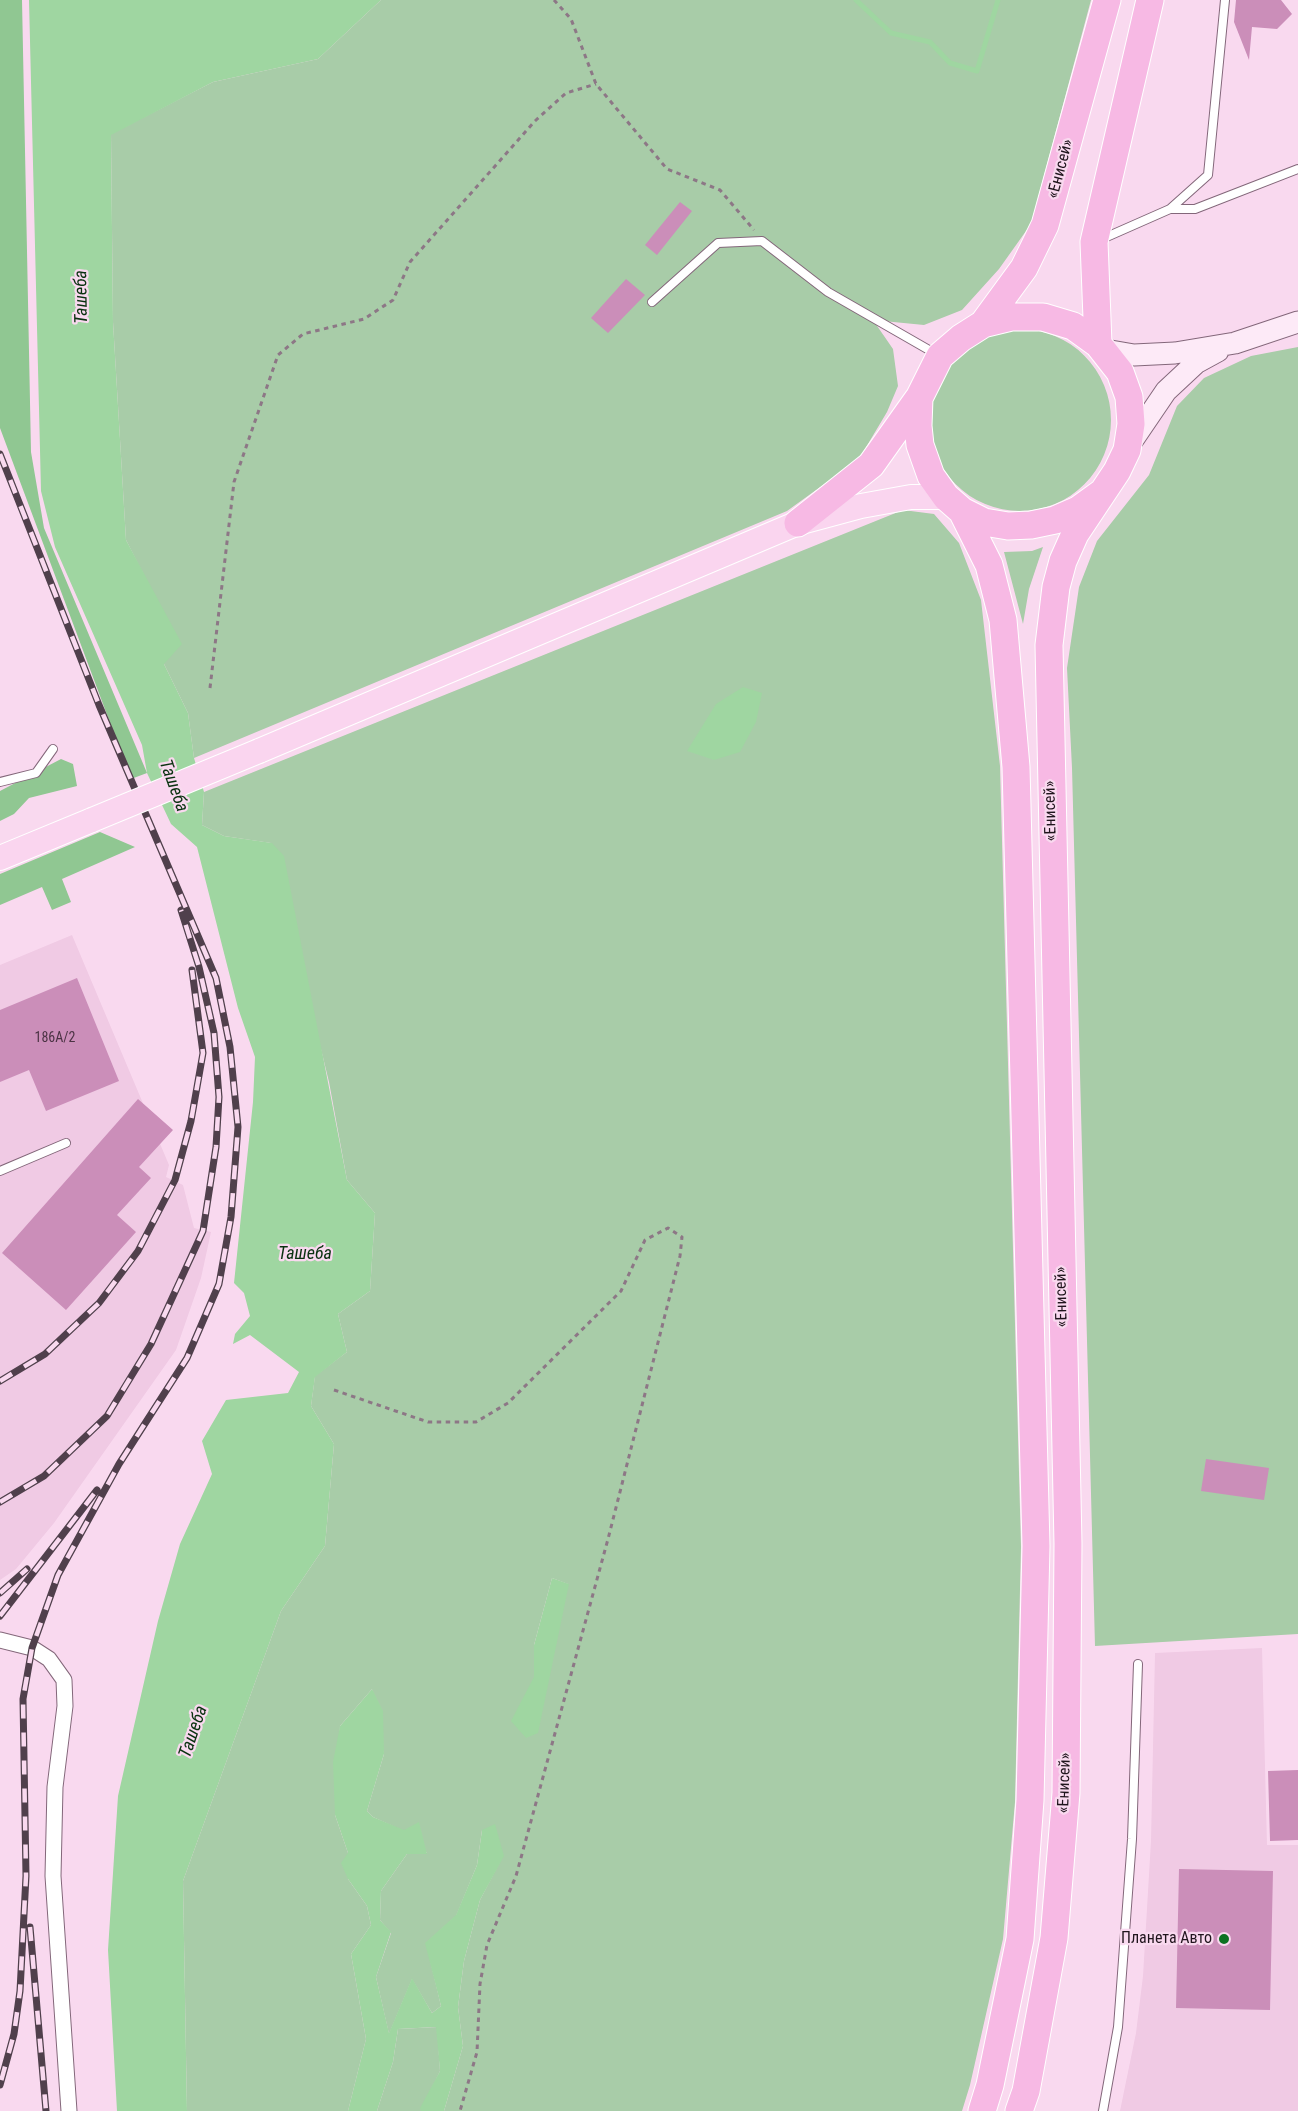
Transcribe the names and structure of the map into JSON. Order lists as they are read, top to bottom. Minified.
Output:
{"streets":{"highway":["«Енисей»"]},"water":["Ташеба"],"places":["Планета Авто"],"house_numbers":["186А/2"]}
